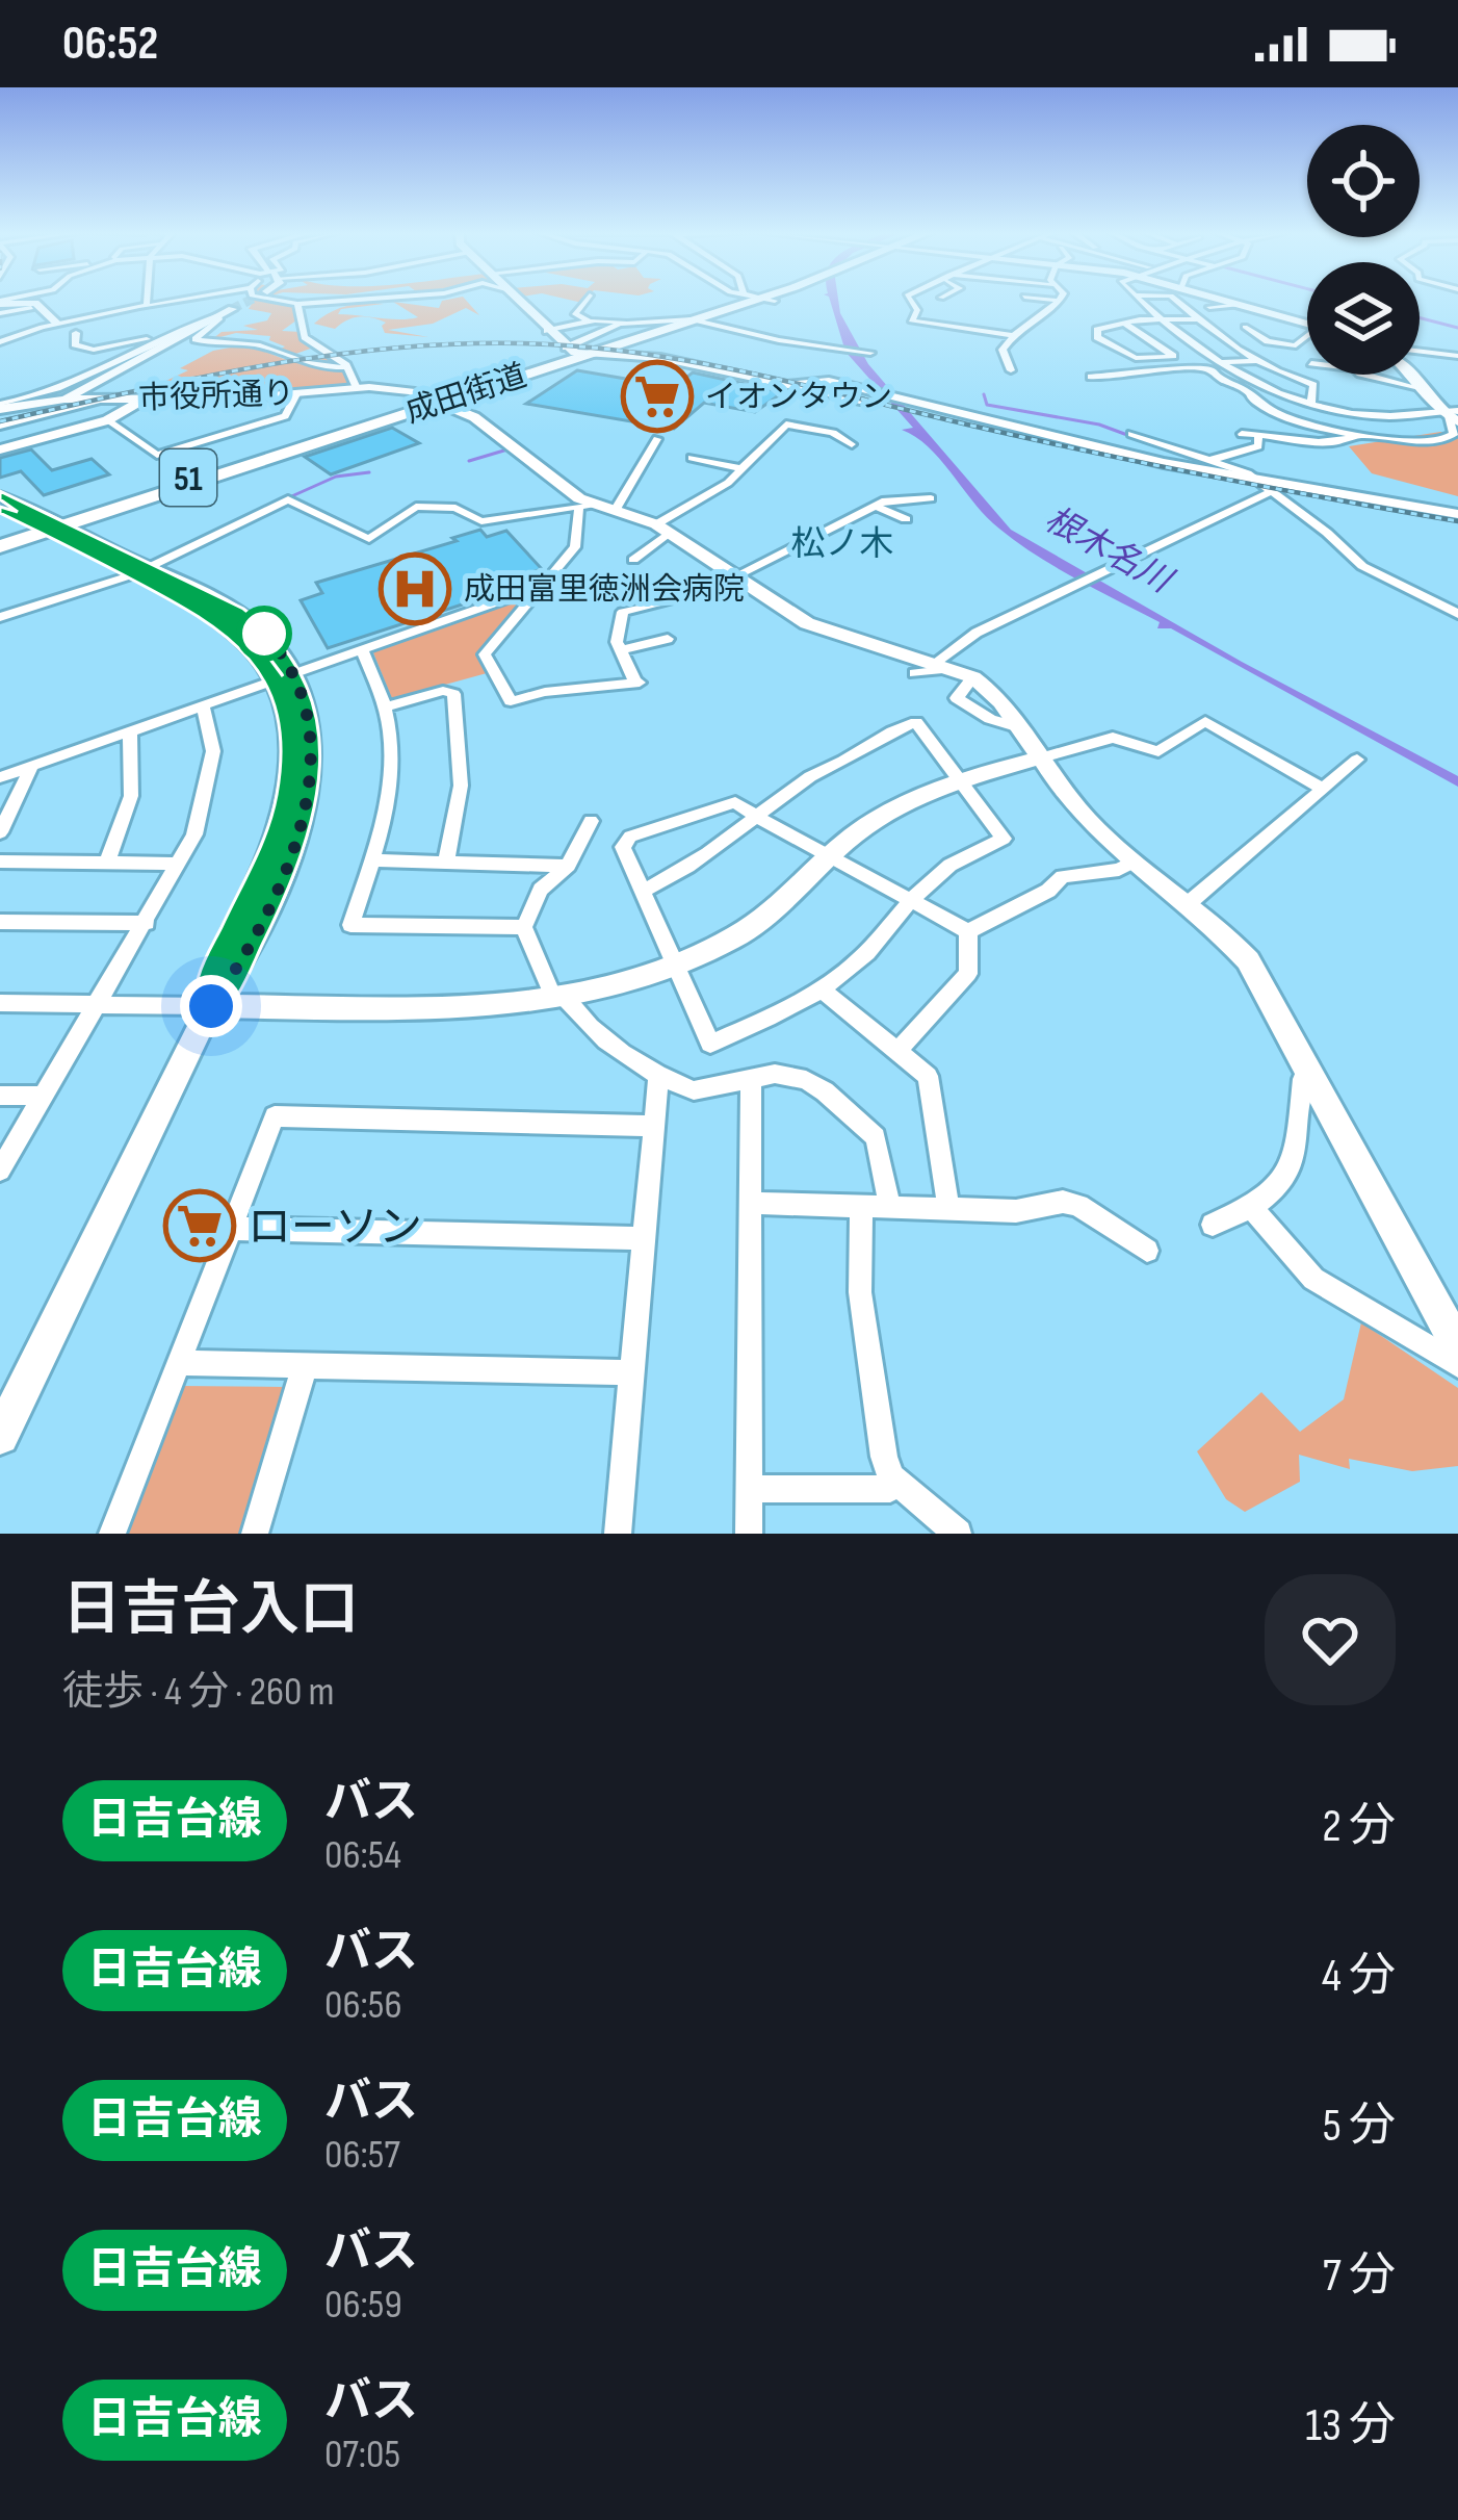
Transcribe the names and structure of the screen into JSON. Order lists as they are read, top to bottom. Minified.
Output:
{"streets":{"highway":["成田街道","51"],"street":["市役所通り"]},"crossings":[["成田街道","市役所通り"]],"districts":["松ノ木"],"water":["根木名川"],"places":{"supermarket":["イオンタウン","ローソン"],"hospital":["成田富里徳洲会病院"]},"lines":["bus line 日吉台線"],"page":{"status":"06:52","heading":["日吉台入口","徒歩 · 4 分 · 260 m"],"list":[{"mark":"日吉台線","name":"バス","note":"06:54","value":"2 分"},{"mark":"日吉台線","name":"バス","note":"06:56","value":"4 分"},{"mark":"日吉台線","name":"バス","note":"06:57","value":"5 分"},{"mark":"日吉台線","name":"バス","note":"06:59","value":"7 分"},{"mark":"日吉台線","name":"バス","note":"07:05","value":"13 分"}]}}
